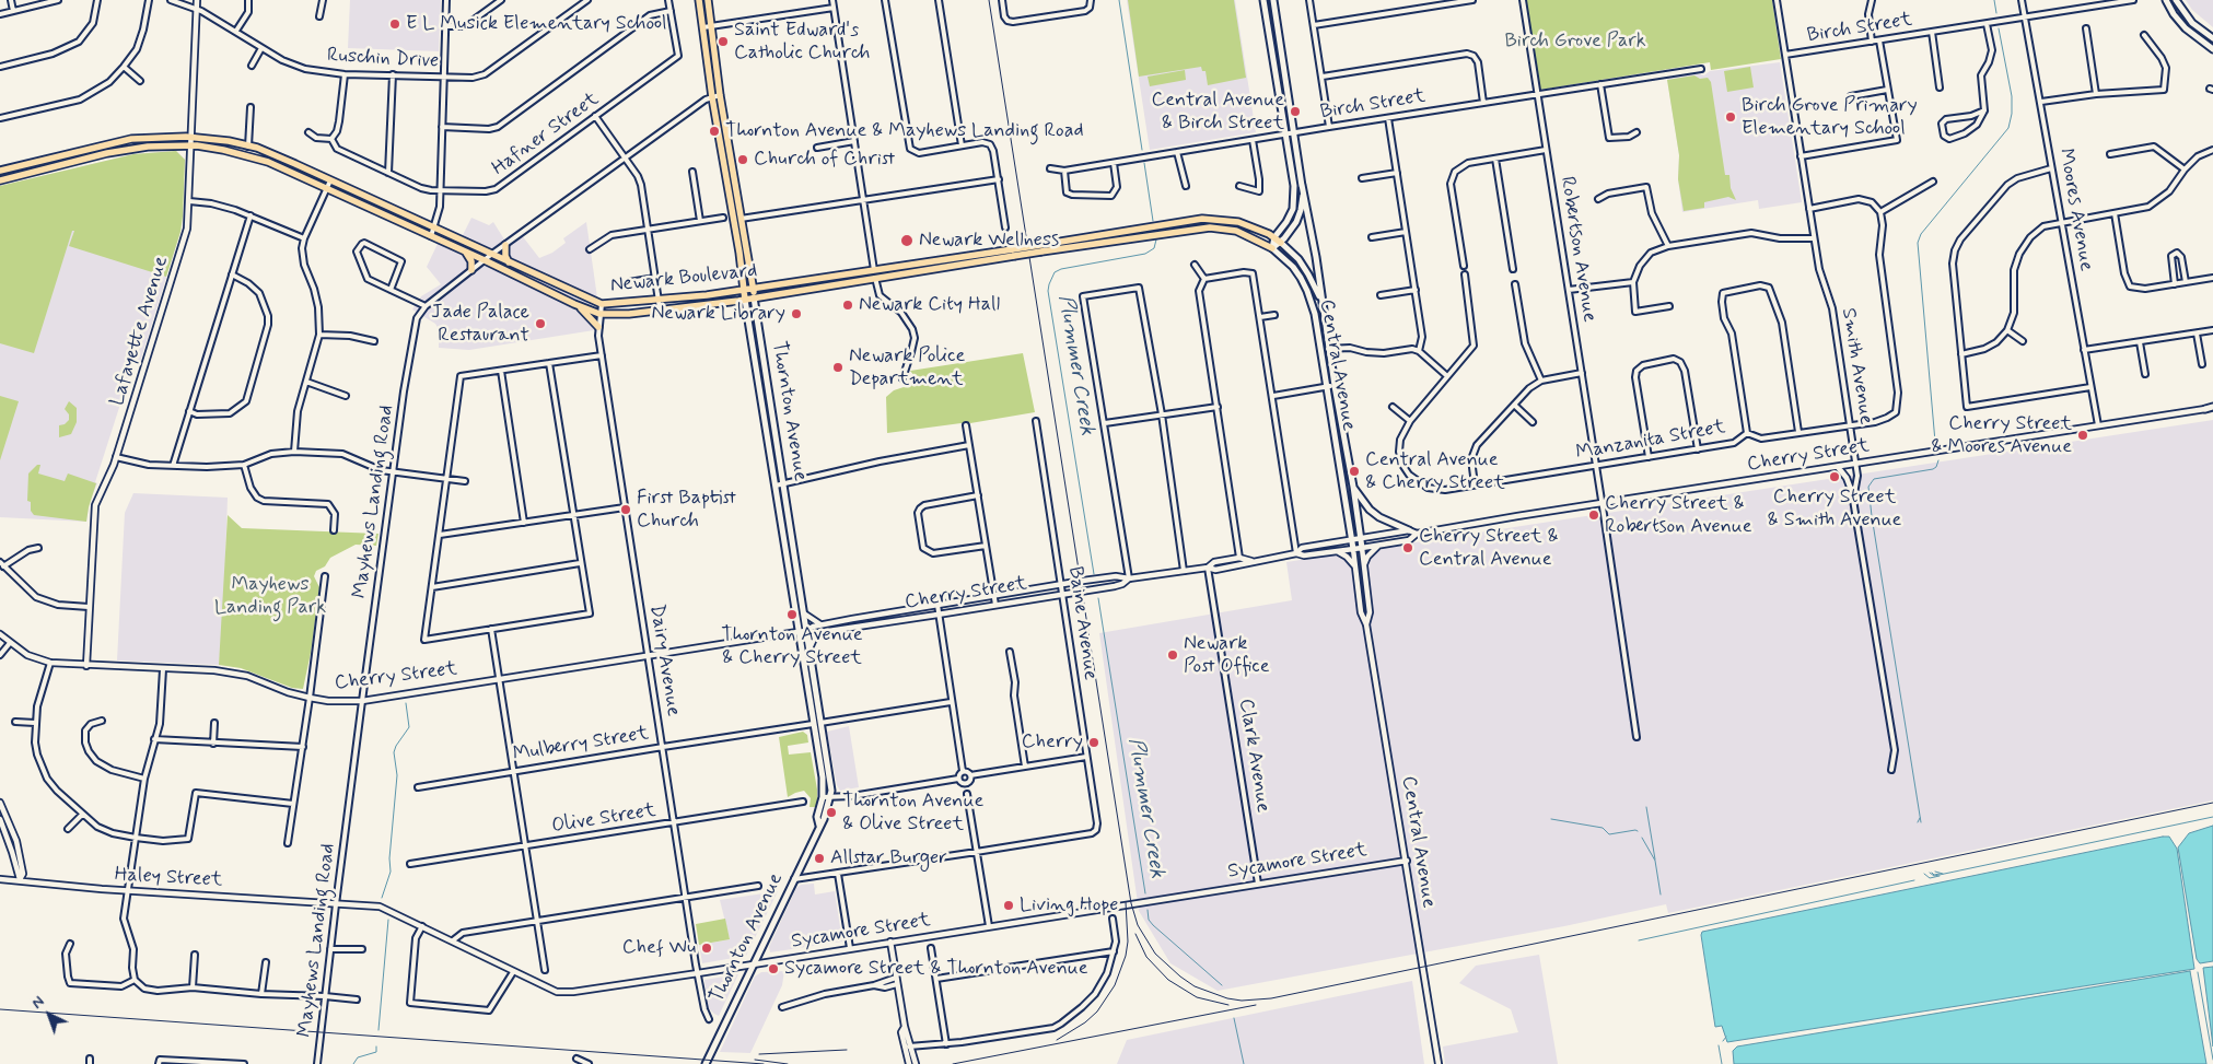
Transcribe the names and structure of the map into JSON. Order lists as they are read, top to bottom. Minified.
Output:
{"streets":{"main road":["Newark Boulevard","Central Avenue","Thornton Avenue","Cherry Street"],"street":["Birch Street","Ruschin Drive","Hafner Street","Moores Avenue","Robertson Avenue","Lafayette Avenue","Smith Avenue","Manzanita Street","Mayhews Landing Road","Baine Avenue","Dairy Avenue","Mulberry Street","Clark Avenue","Olive Street","Sycamore Street","Haley Street"]},"crossings":[["Birch Street","Moores Avenue"],["Birch Street","Robertson Avenue"],["Birch Street","Smith Avenue"],["Ruschin Drive","Lafayette Avenue"],["Moores Avenue","Cherry Street"],["Robertson Avenue","Manzanita Street"],["Robertson Avenue","Cherry Street"],["Newark Boulevard","Lafayette Avenue"],["Newark Boulevard","Central Avenue"],["Newark Boulevard","Thornton Avenue"],["Newark Boulevard","Mayhews Landing Road"],["Newark Boulevard","Dairy Avenue"],["Lafayette Avenue","Cherry Street"],["Central Avenue","Cherry Street"],["Central Avenue","Sycamore Street"],["Smith Avenue","Manzanita Street"],["Smith Avenue","Cherry Street"],["Thornton Avenue","Cherry Street"],["Thornton Avenue","Mayhews Landing Road"],["Thornton Avenue","Mulberry Street"],["Thornton Avenue","Sycamore Street"],["Cherry Street","Mayhews Landing Road"],["Cherry Street","Baine Avenue"],["Cherry Street","Dairy Avenue"],["Cherry Street","Clark Avenue"],["Mayhews Landing Road","Sycamore Street"],["Mayhews Landing Road","Haley Street"],["Dairy Avenue","Mulberry Street"],["Dairy Avenue","Olive Street"],["Dairy Avenue","Sycamore Street"],["Clark Avenue","Sycamore Street"],["Sycamore Street","Haley Street"]],"water":["Plummer Creek"],"parks":["Birch Grove Park","Mayhews Landing Park"],"places":["E L Musick Elementary School","Saint Edward's Catholic Church","Central Avenue & Birch Street","Birch Grove Primary Elementary School","Thornton Avenue & Mayhews Landing Road","Church of Christ","Newark Wellness","Newark City Hall","Newark Library","Jade Palace Restaurant","Newark Police Department","Cherry Street & Moores Avenue","Central Avenue & Cherry Street","Cherry Street & Smith Avenue","First Baptist Church","Cherry Street & Robertson Avenue","Cherry Street & Central Avenue","Thornton Avenue & Cherry Street","Newark Post Office","Cherry","Thornton Avenue & Olive Street","Allstar Burger","Living Hope","Chef Wu","Sycamore Street & Thornton Avenue"],"north":"top left"}
